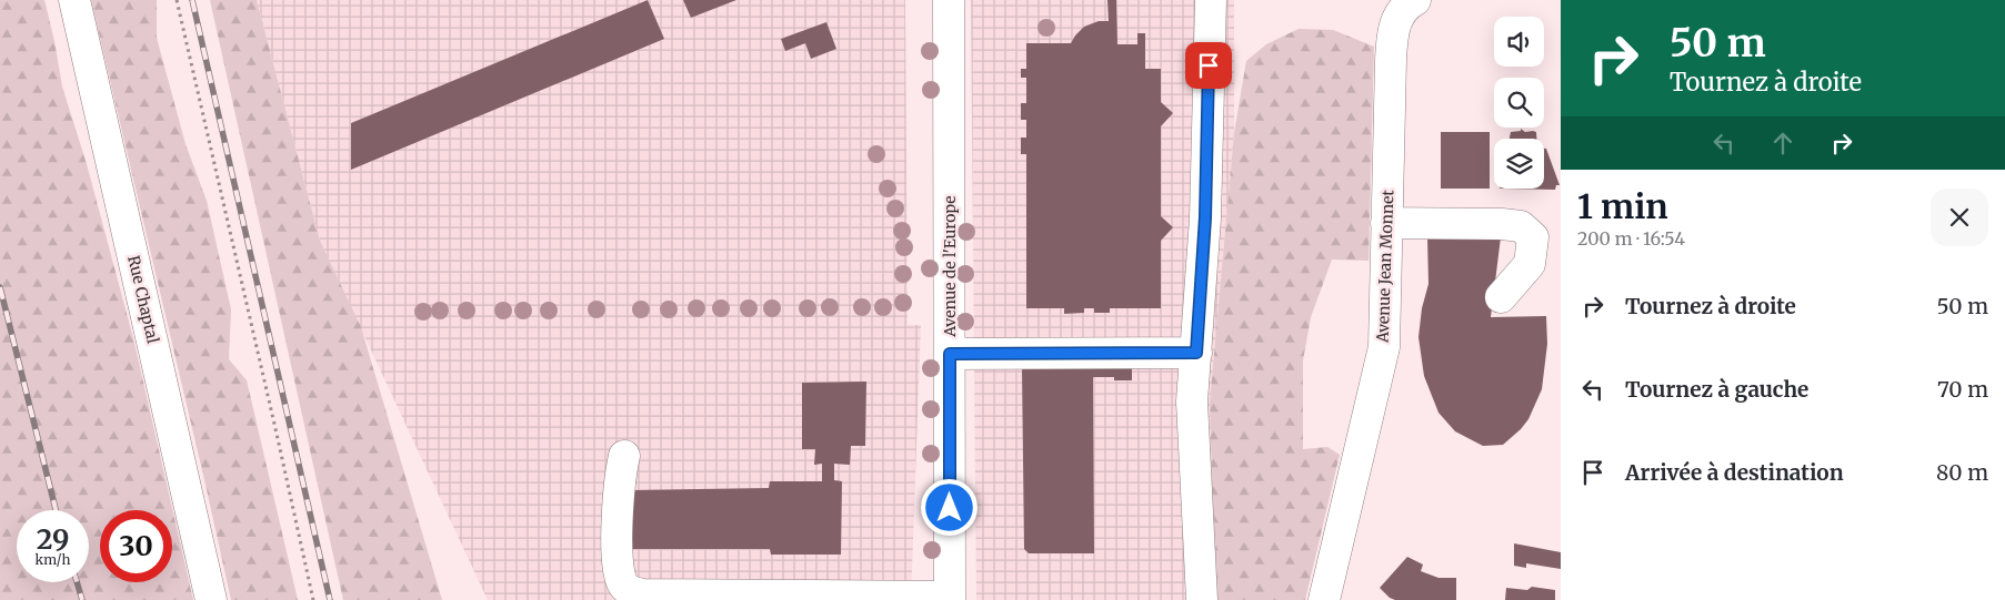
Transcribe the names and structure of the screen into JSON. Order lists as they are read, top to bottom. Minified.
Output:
{"streets":{"street":["Avenue de l'Europe","Avenue Jean Monnet","Rue Chaptal"]},"page":{"turn":["50 m","Tournez à droite"],"heading":["1 min","200 m · 16:54"],"list":[{"name":"Tournez à droite","value":"50 m"},{"name":"Tournez à gauche","value":"70 m"},{"name":"Arrivée à destination","value":"80 m"}],"speed":"29 km/h","limit":"30"}}
